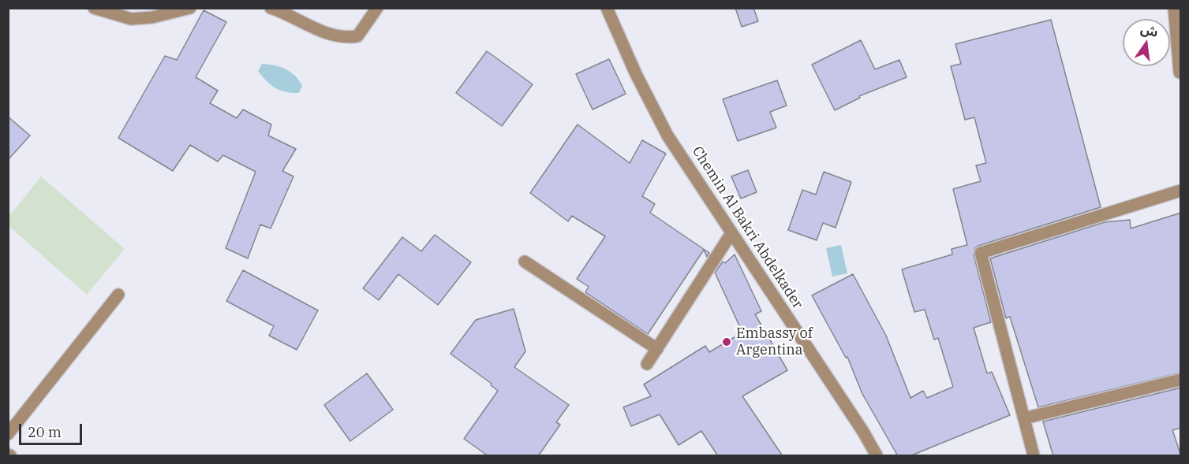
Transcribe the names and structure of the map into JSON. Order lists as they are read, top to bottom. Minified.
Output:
{"streets":{"street":["Chemin Al Bakri Abdelkader"]},"places":["Embassy of Argentina"],"scale_bar":"20 m","north":"top"}
